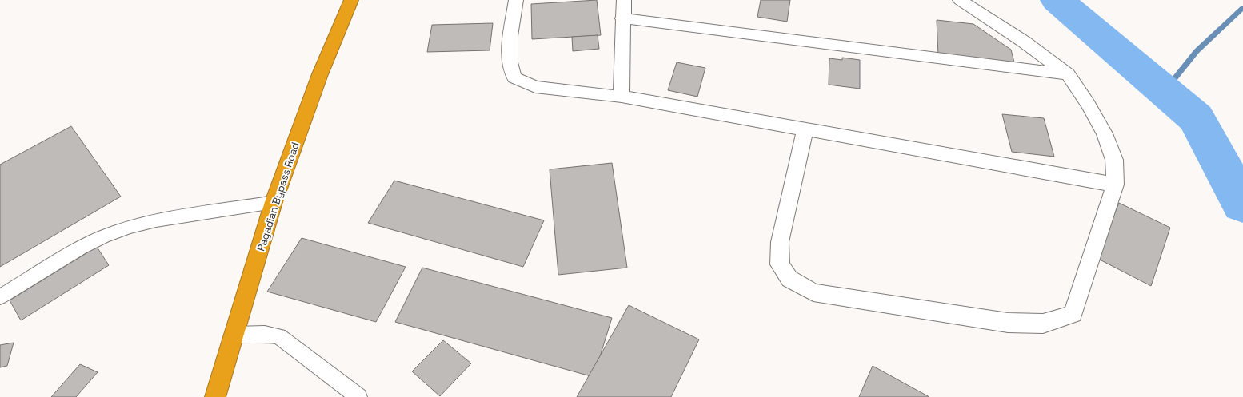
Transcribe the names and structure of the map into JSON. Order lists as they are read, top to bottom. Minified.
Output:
{"streets":{"highway":["Pagadian Bypass Road"]}}
